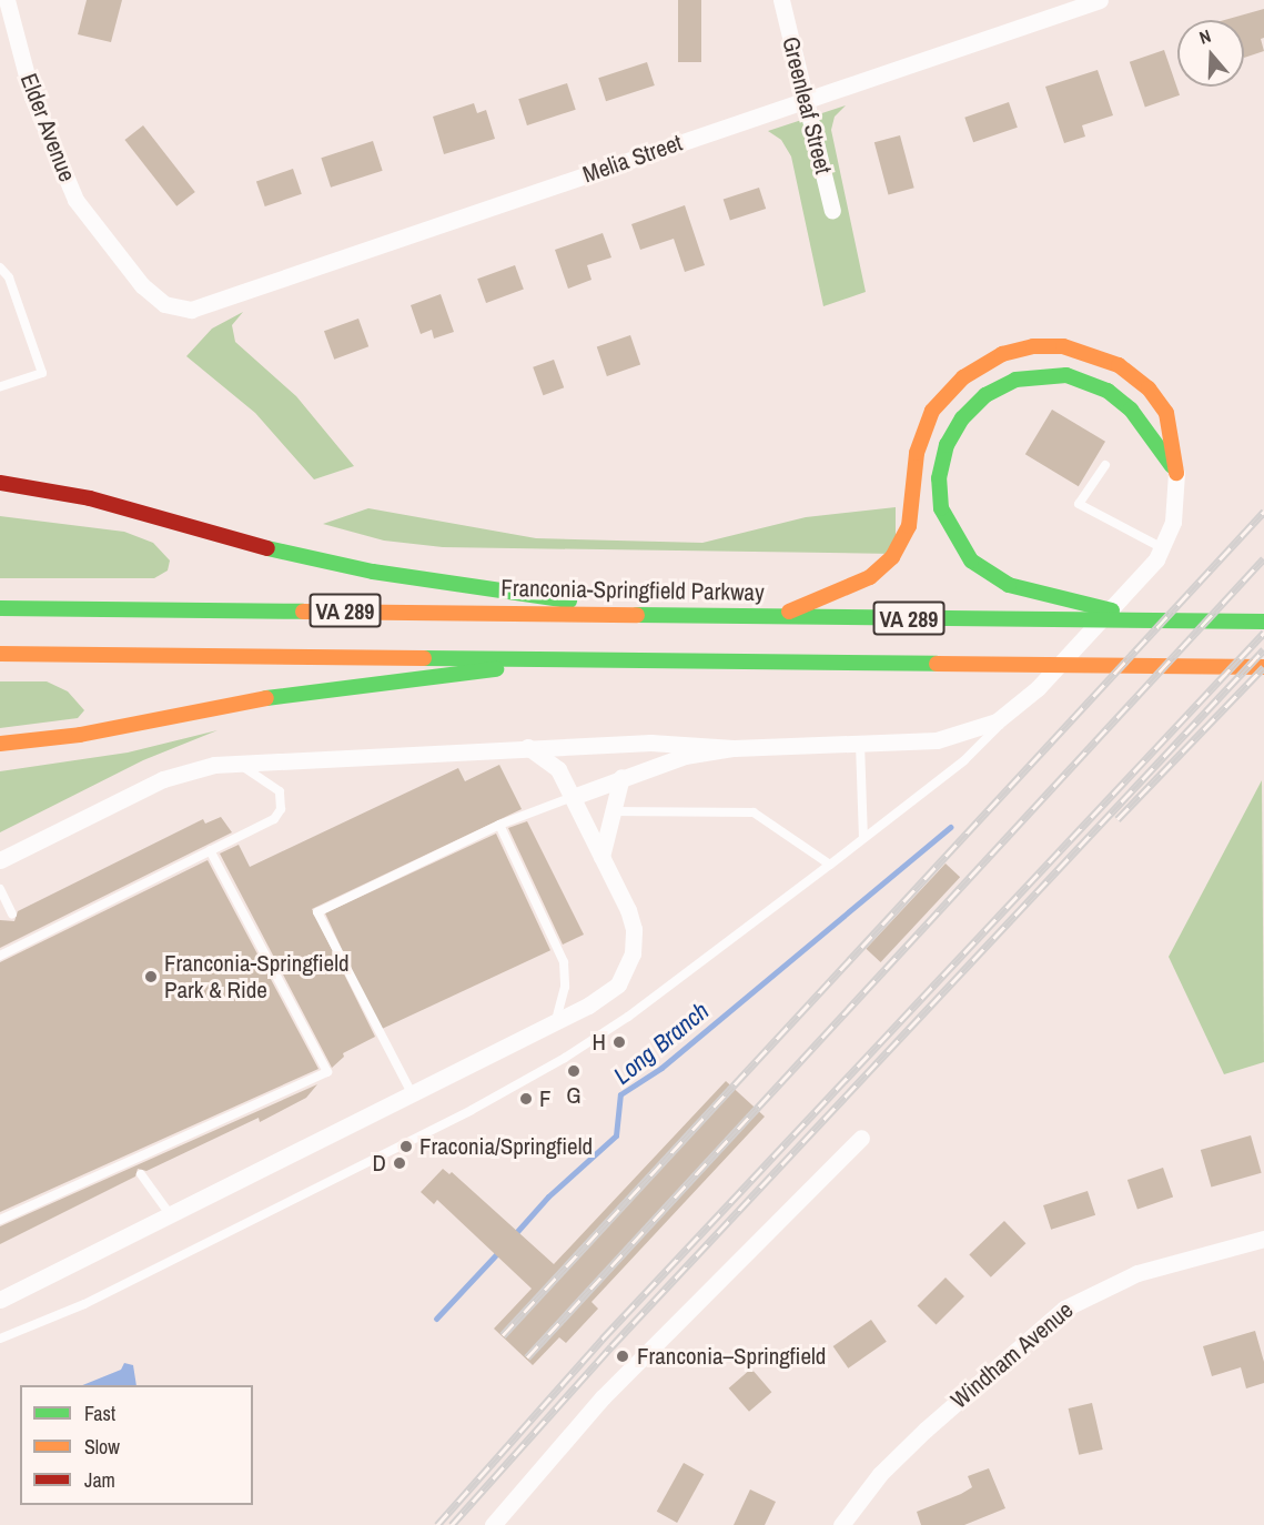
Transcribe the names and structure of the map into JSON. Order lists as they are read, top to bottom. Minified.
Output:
{"streets":{"main road":["Franconia-Springfield Parkway","VA 289"],"street":["Greenleaf Street","Elder Avenue","Melia Street","Windham Avenue"]},"crossings":[["Greenleaf Street","Melia Street"],["Elder Avenue","Melia Street"]],"water":["Long Branch"],"places":["Franconia-Springfield Park & Ride","H","G","F","Fraconia/Springfield","D","Franconia–Springfield"],"legend":["Fast","Slow","Jam"],"north":"top"}
